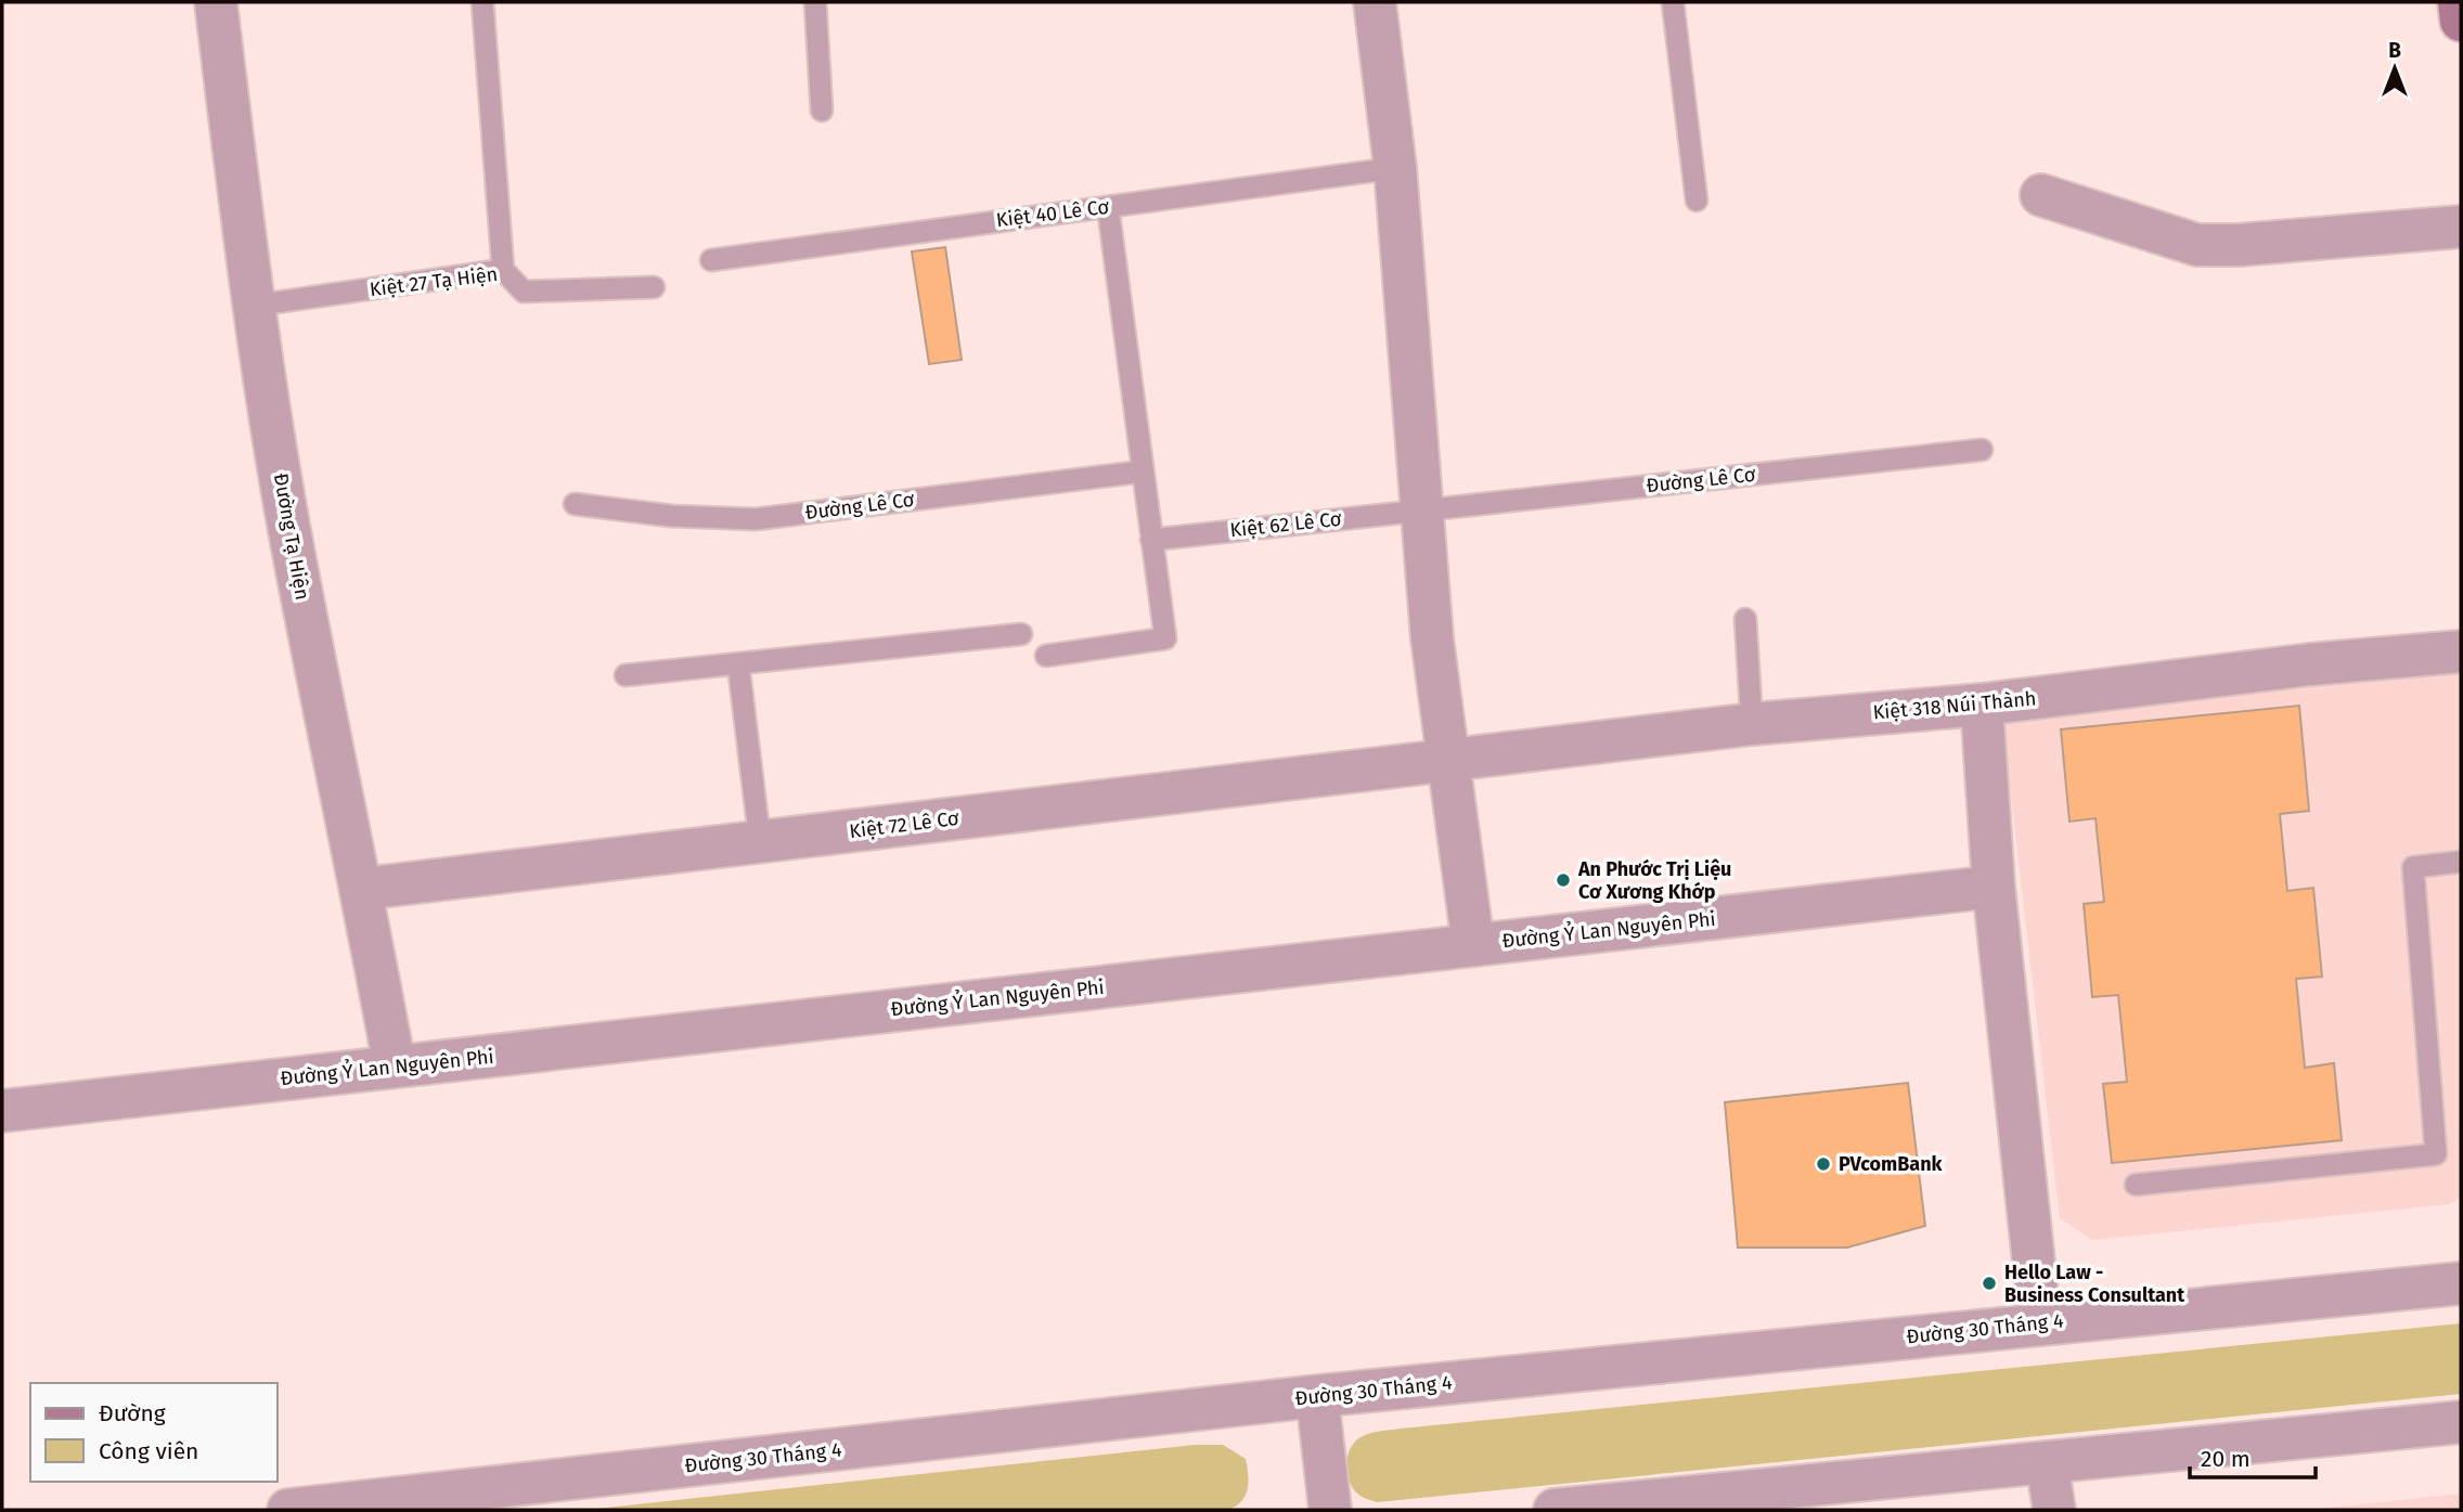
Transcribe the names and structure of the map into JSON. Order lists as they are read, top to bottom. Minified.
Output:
{"streets":{"street":["Đường Tạ Hiện","Kiệt 318 Núi Thành","Kiệt 72 Lê Cơ","Đường Ỷ Lan Nguyên Phi","Đường 30 Tháng 4"],"lane":["Kiệt 40 Lê Cơ","Kiệt 27 Tạ Hiện","Đường Lê Cơ","Kiệt 62 Lê Cơ"]},"crossings":[["Kiệt 27 Tạ Hiện","Đường Tạ Hiện"],["Đường Lê Cơ","Kiệt 62 Lê Cơ"],["Đường Tạ Hiện","Kiệt 72 Lê Cơ"],["Đường Tạ Hiện","Đường Ỷ Lan Nguyên Phi"],["Kiệt 318 Núi Thành","Kiệt 72 Lê Cơ"]],"places":["An Phước Trị Liệu Cơ Xương Khớp","PVcomBank","Hello Law - Business Consultant"],"legend":["Đường","Công viên"],"scale_bar":"20 m","north":"top"}
